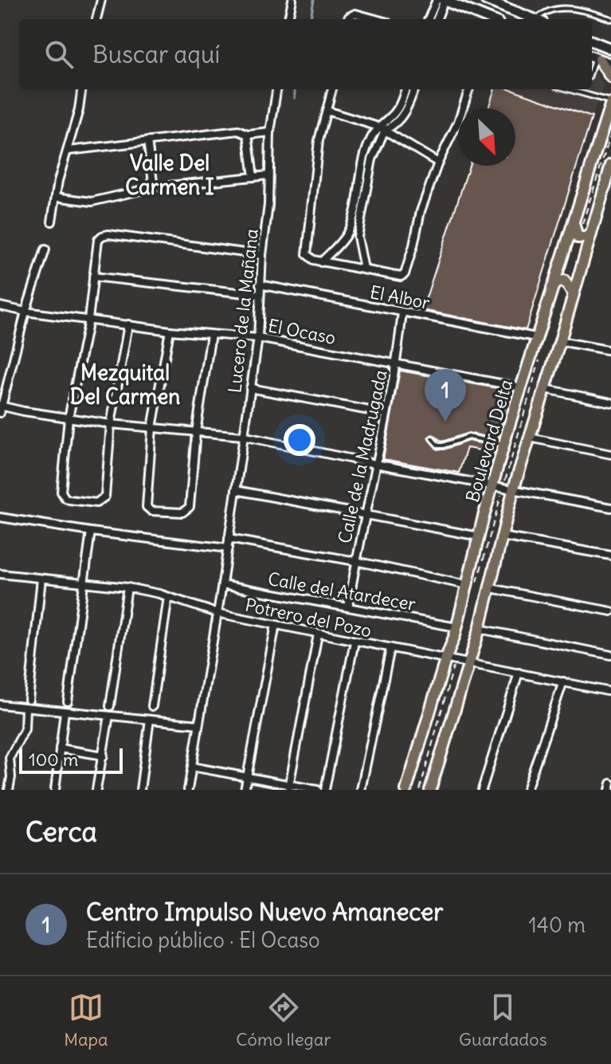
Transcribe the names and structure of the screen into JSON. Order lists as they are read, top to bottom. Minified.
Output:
{"streets":{"main road":["Boulevard Delta"],"street":["El Albor","Lucero de la Mañana","El Ocaso","Calle de la Madrugada","Calle del Atardecer","Potrero del Pozo"]},"crossings":[["El Albor","Lucero de la Mañana"],["El Albor","Boulevard Delta"],["El Albor","Calle de la Madrugada"],["Lucero de la Mañana","El Ocaso"],["Lucero de la Mañana","Calle del Atardecer"],["Lucero de la Mañana","Potrero del Pozo"],["El Ocaso","Boulevard Delta"],["El Ocaso","Calle de la Madrugada"],["Boulevard Delta","Calle del Atardecer"],["Boulevard Delta","Potrero del Pozo"],["Calle de la Madrugada","Calle del Atardecer"]],"districts":["Valle Del Carmen I","Mezquital Del Carmen"],"scale_bar":"100 m","north":"bottom right","page":{"search":"Buscar aquí","pins":"1","scale":"100 m","heading":"Cerca","list":[{"mark":"1","name":"Centro Impulso Nuevo Amanecer","note":"Edificio público · El Ocaso","value":"140 m"}],"nav":["Mapa","Cómo llegar","Guardados"]}}
